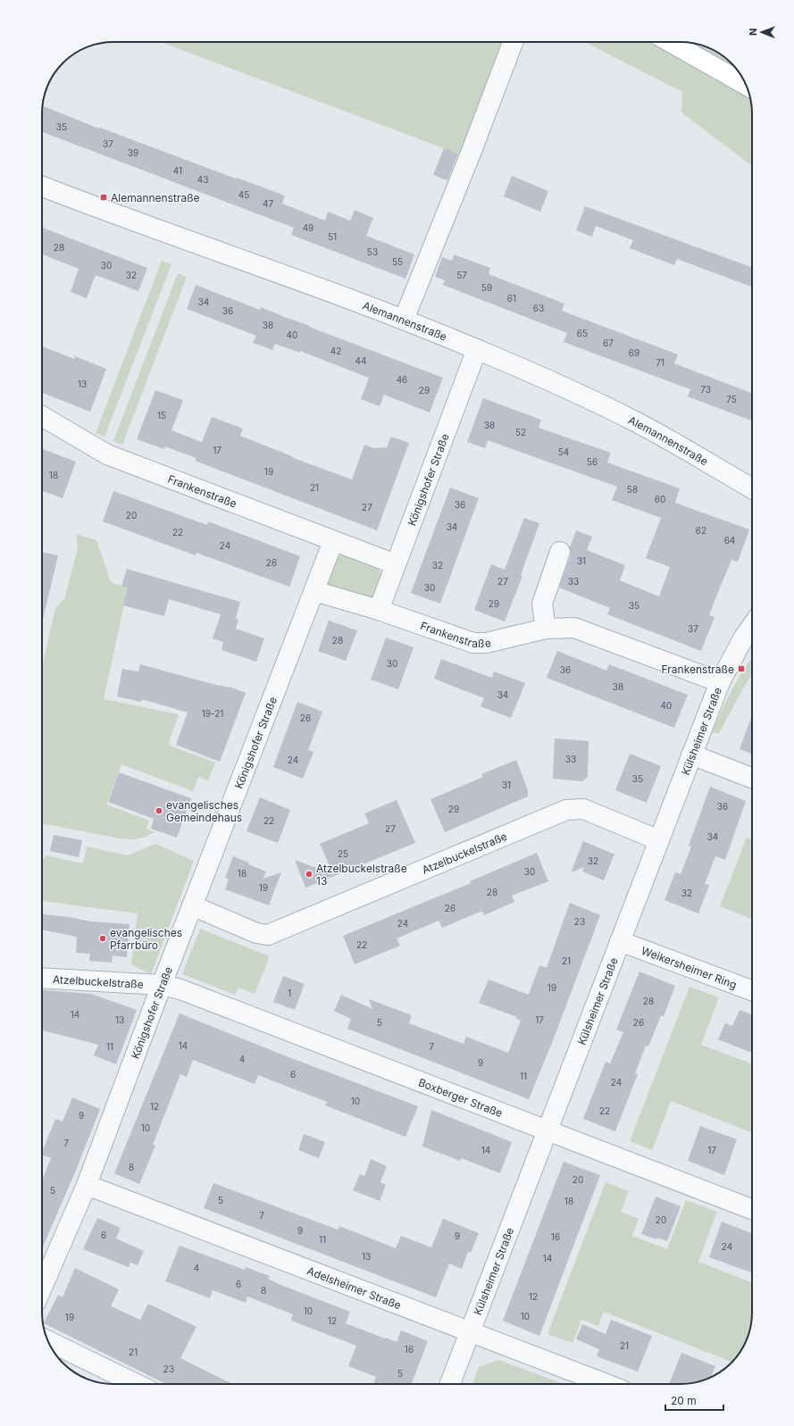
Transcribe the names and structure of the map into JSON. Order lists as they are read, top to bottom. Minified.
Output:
{"streets":{"street":["Alemannenstraße","Königshofer Straße","Frankenstraße","Külsheimer Straße","Atzelbuckelstraße","Weikersheimer Ring","Boxberger Straße","Adelsheimer Straße"]},"crossings":[["Alemannenstraße","Königshofer Straße"],["Königshofer Straße","Frankenstraße"],["Königshofer Straße","Atzelbuckelstraße"],["Königshofer Straße","Boxberger Straße"],["Königshofer Straße","Adelsheimer Straße"],["Frankenstraße","Külsheimer Straße"],["Külsheimer Straße","Atzelbuckelstraße"],["Külsheimer Straße","Weikersheimer Ring"],["Külsheimer Straße","Boxberger Straße"],["Külsheimer Straße","Adelsheimer Straße"],["Atzelbuckelstraße","Boxberger Straße"]],"places":{"transit":["Alemannenstraße","Frankenstraße"],"other":["evangelisches Gemeindehaus","Atzelbuckelstraße 13","evangelisches Pfarrbüro"]},"house_numbers":["35","37","39","41","43","45","47","49","51","28","53","55","30","32","57","59","61","34","63","36","38","65","40","67","42","69","44","71","46","13","73","29","75","15","38","52","17","54","56","19","18","21","58","60","36","27","20","34","62","22","64","24","31","26","32","27","33","30","29","35","37","28","30","36","38","34","40","19-21","26","33","24","35","31","36","29","22","27","34","25","32","30","18","19","28","32","26","23","24","22","21","19","1","28","14","13","17","5","26","14","11","7","4","9","6","11","24","10","12","22","9","10","7","14","17","8","20","5","5","18","7","20","9","6","9","16","11","24","13","14","4","6","8","12","10","10","19","12","21","16","21","23","5"],"scale_bar":"20 m","north":"left"}
